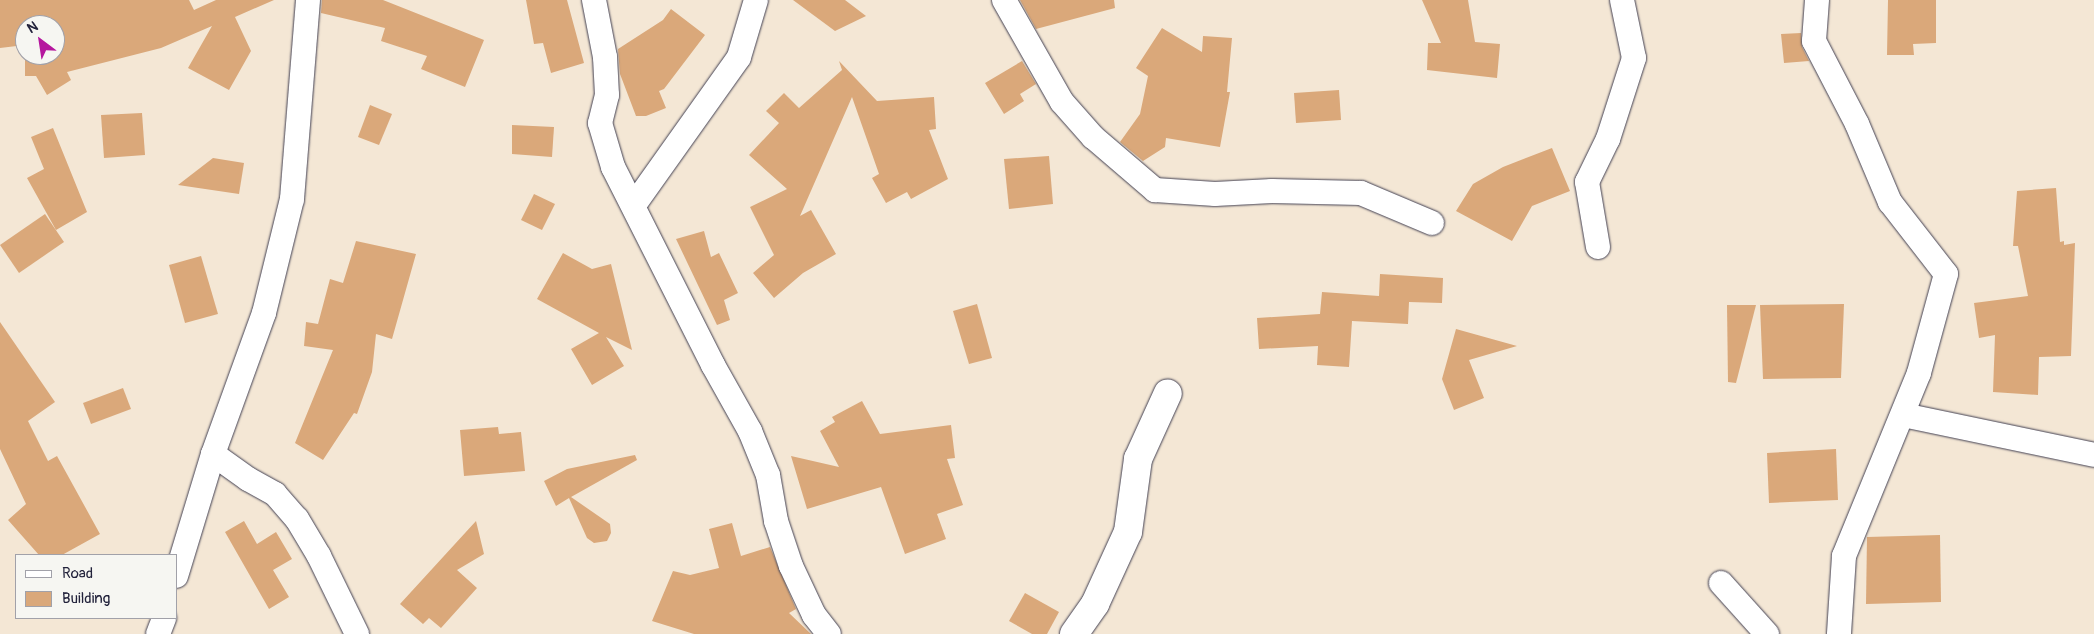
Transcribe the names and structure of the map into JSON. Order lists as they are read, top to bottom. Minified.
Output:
{"legend":["Road","Building"],"north":"top left"}
